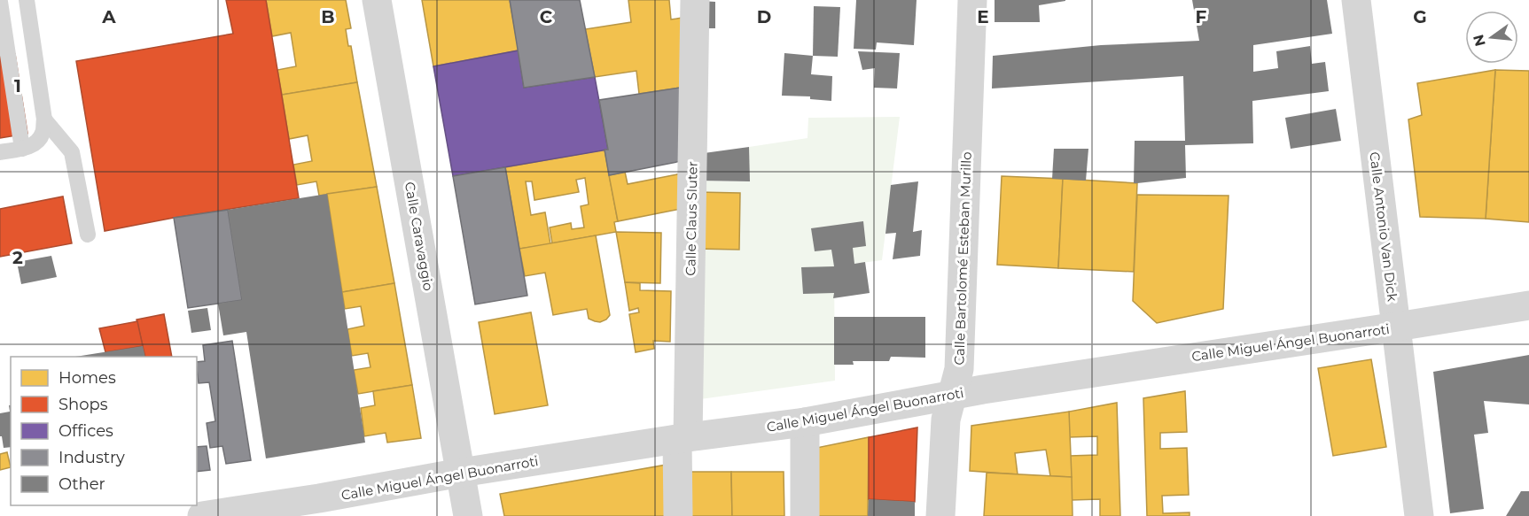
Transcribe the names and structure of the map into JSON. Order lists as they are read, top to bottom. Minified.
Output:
{"streets":{"street":["Calle Claus Sluter","Calle Antonio Van Dick","Calle Caravaggio","Calle Bartolomé Esteban Murillo","Calle Miguel Ángel Buonarroti"]},"crossings":[["Calle Claus Sluter","Calle Miguel Ángel Buonarroti"],["Calle Antonio Van Dick","Calle Miguel Ángel Buonarroti"],["Calle Caravaggio","Calle Miguel Ángel Buonarroti"],["Calle Bartolomé Esteban Murillo","Calle Miguel Ángel Buonarroti"]],"legend":["Homes","Shops","Offices","Industry","Other"],"north":"left","grid":{"columns":["A","B","C","D","E","F","G"],"rows":["1","2"]}}
